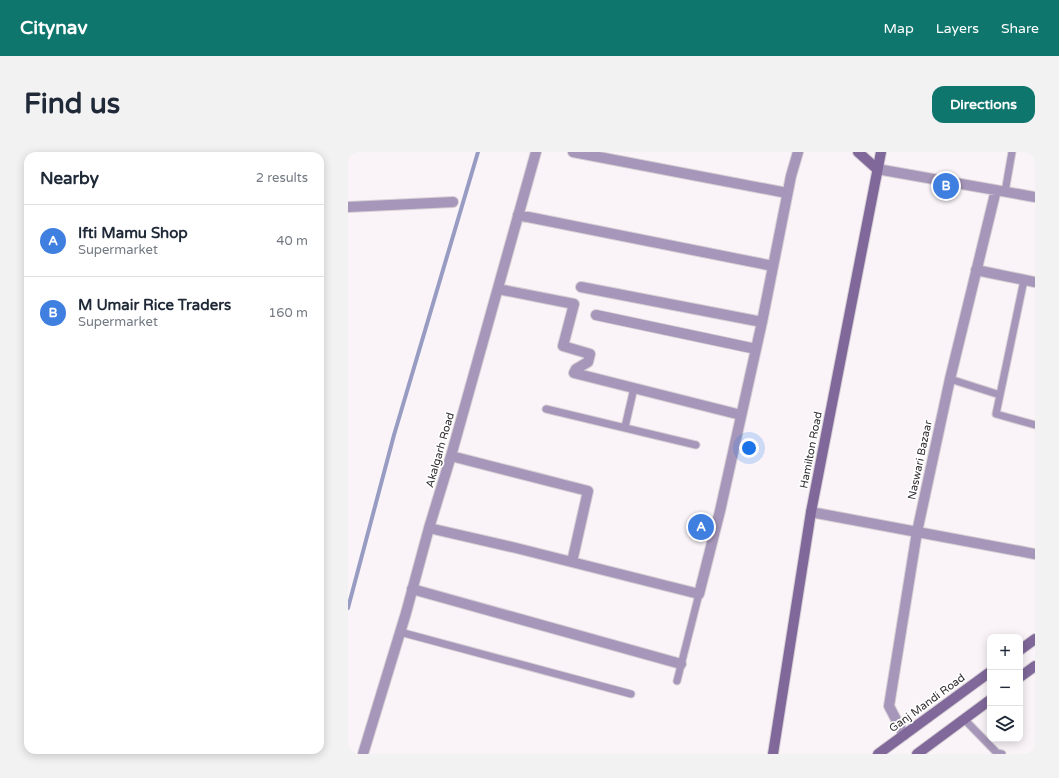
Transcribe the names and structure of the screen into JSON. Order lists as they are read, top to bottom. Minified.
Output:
{"streets":{"street":["Akalgarh Road","Hamilton Road","Naswari Bazaar","Ganj Mandi Road"]},"crossings":[["Naswari Bazaar","Ganj Mandi Road"]],"page":{"header":"Citynav","nav":["Map","Layers","Share"],"buttons":"Directions","title":"Find us","heading":["Nearby","2 results"],"pins":["B","A"],"list":[{"mark":"A","name":"Ifti Mamu Shop","note":"Supermarket","value":"40 m"},{"mark":"B","name":"M Umair Rice Traders","note":"Supermarket","value":"160 m"}],"map_buttons":["+","−"]}}
